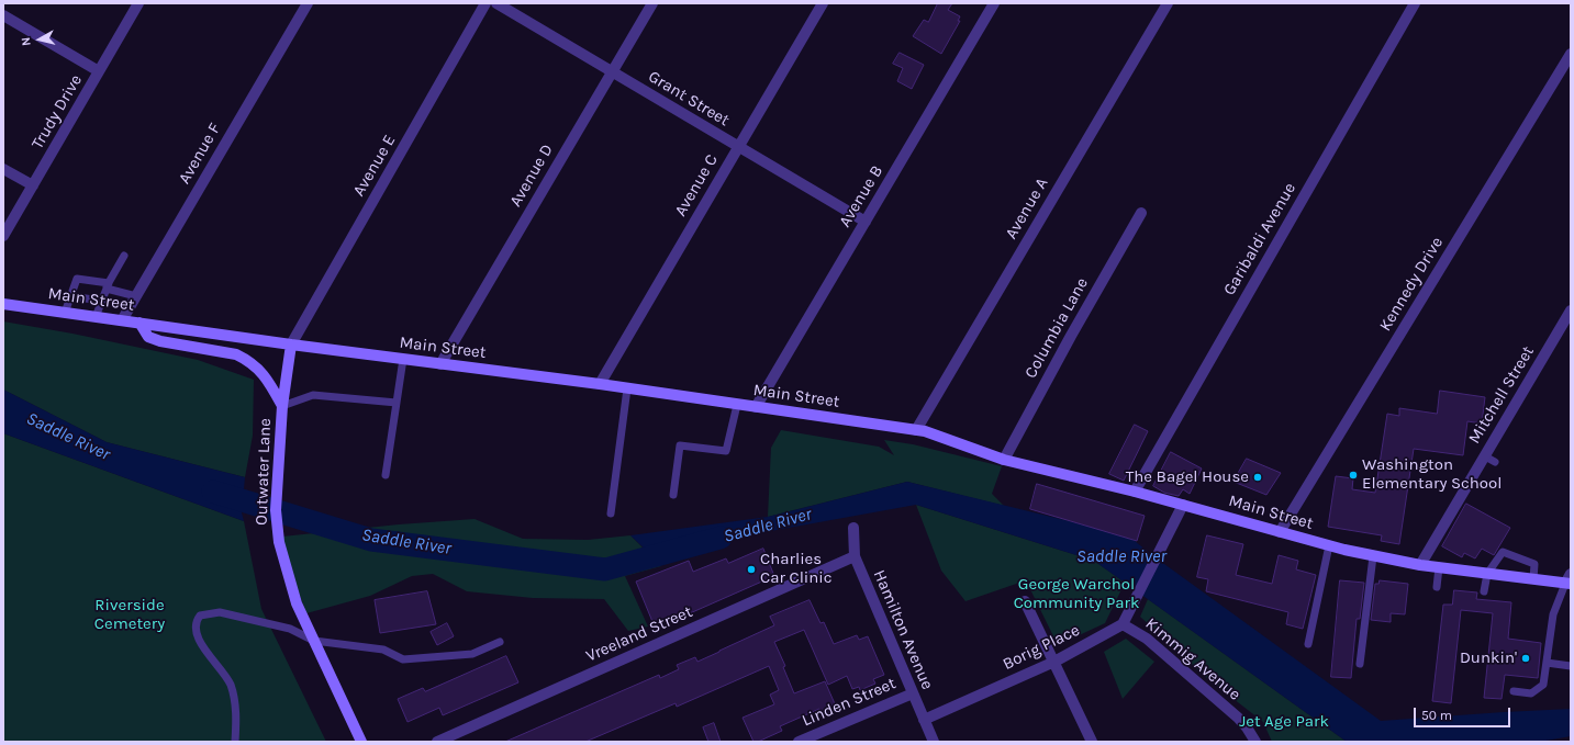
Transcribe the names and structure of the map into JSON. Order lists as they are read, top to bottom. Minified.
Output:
{"streets":{"street":["Grant Street","Trudy Drive","Avenue F","Avenue E","Avenue D","Avenue C","Avenue B","Avenue A","Garibaldi Avenue","Kennedy Drive","Main Street","Columbia Lane","Mitchell Street","Outwater Lane","Hamilton Avenue","Vreeland Street","Borig Place","Kimmig Avenue","Linden Street"]},"crossings":[["Grant Street","Avenue D"],["Grant Street","Avenue C"],["Grant Street","Avenue B"],["Avenue F","Main Street"],["Avenue E","Main Street"],["Avenue E","Outwater Lane"],["Avenue D","Main Street"],["Avenue C","Main Street"],["Avenue B","Main Street"],["Avenue A","Main Street"],["Garibaldi Avenue","Main Street"],["Kennedy Drive","Main Street"],["Main Street","Columbia Lane"],["Main Street","Mitchell Street"],["Main Street","Outwater Lane"],["Hamilton Avenue","Vreeland Street"],["Hamilton Avenue","Borig Place"],["Hamilton Avenue","Linden Street"],["Borig Place","Kimmig Avenue"]],"water":["Saddle River"],"parks":["George Warchol Community Park","Riverside Cemetery","Jet Age Park"],"places":["Washington Elementary School","The Bagel House","Charlies Car Clinic","Dunkin'"],"scale_bar":"50 m","north":"left"}
